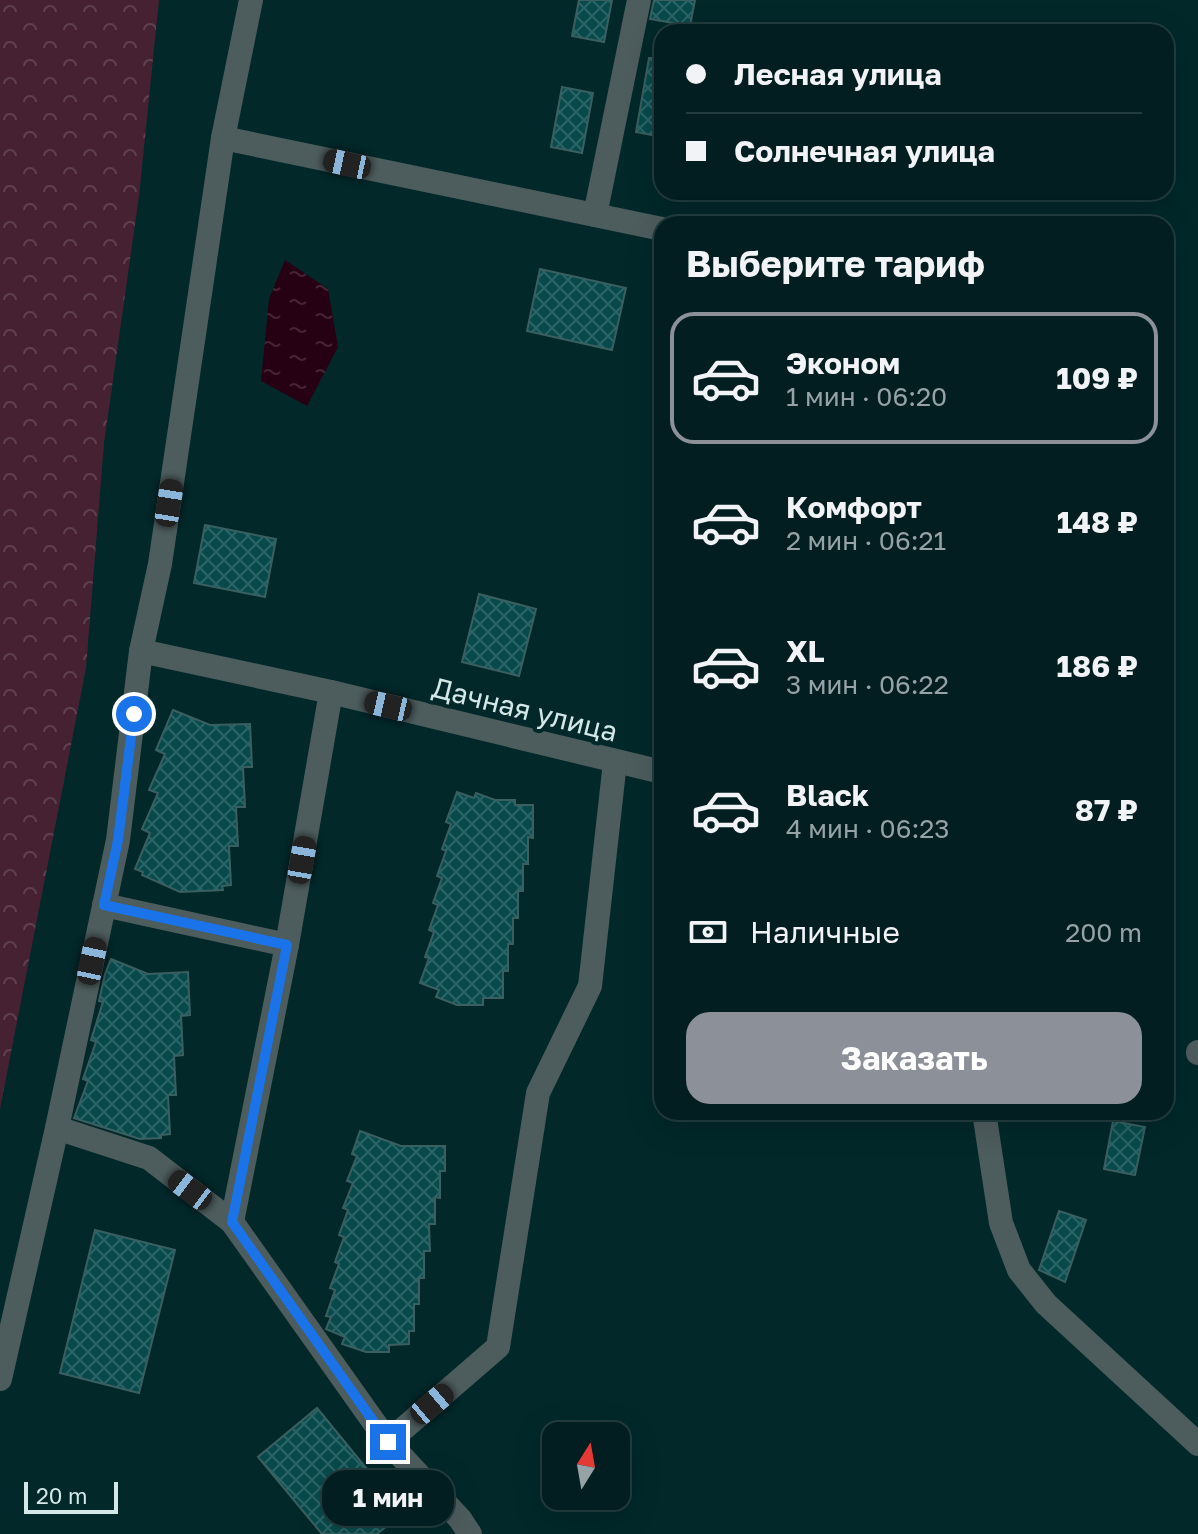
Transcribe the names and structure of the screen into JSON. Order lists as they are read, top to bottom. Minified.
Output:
{"streets":{"street":["Дачная улица"]},"scale_bar":"20 m","north":"top","page":{"banner":["Лесная улица","Солнечная улица"],"heading":"Выберите тариф","list":[{"name":"Эконом","note":"1 мин · 06:20","value":"109 ₽"},{"name":"Комфорт","note":"2 мин · 06:21","value":"148 ₽"},{"name":"XL","note":"3 мин · 06:22","value":"186 ₽"},{"name":"Black","note":"4 мин · 06:23","value":"87 ₽"}],"pay":["Наличные","200 m"],"buttons":"Заказать","bubble":"1 мин","scale":"20 m"}}
